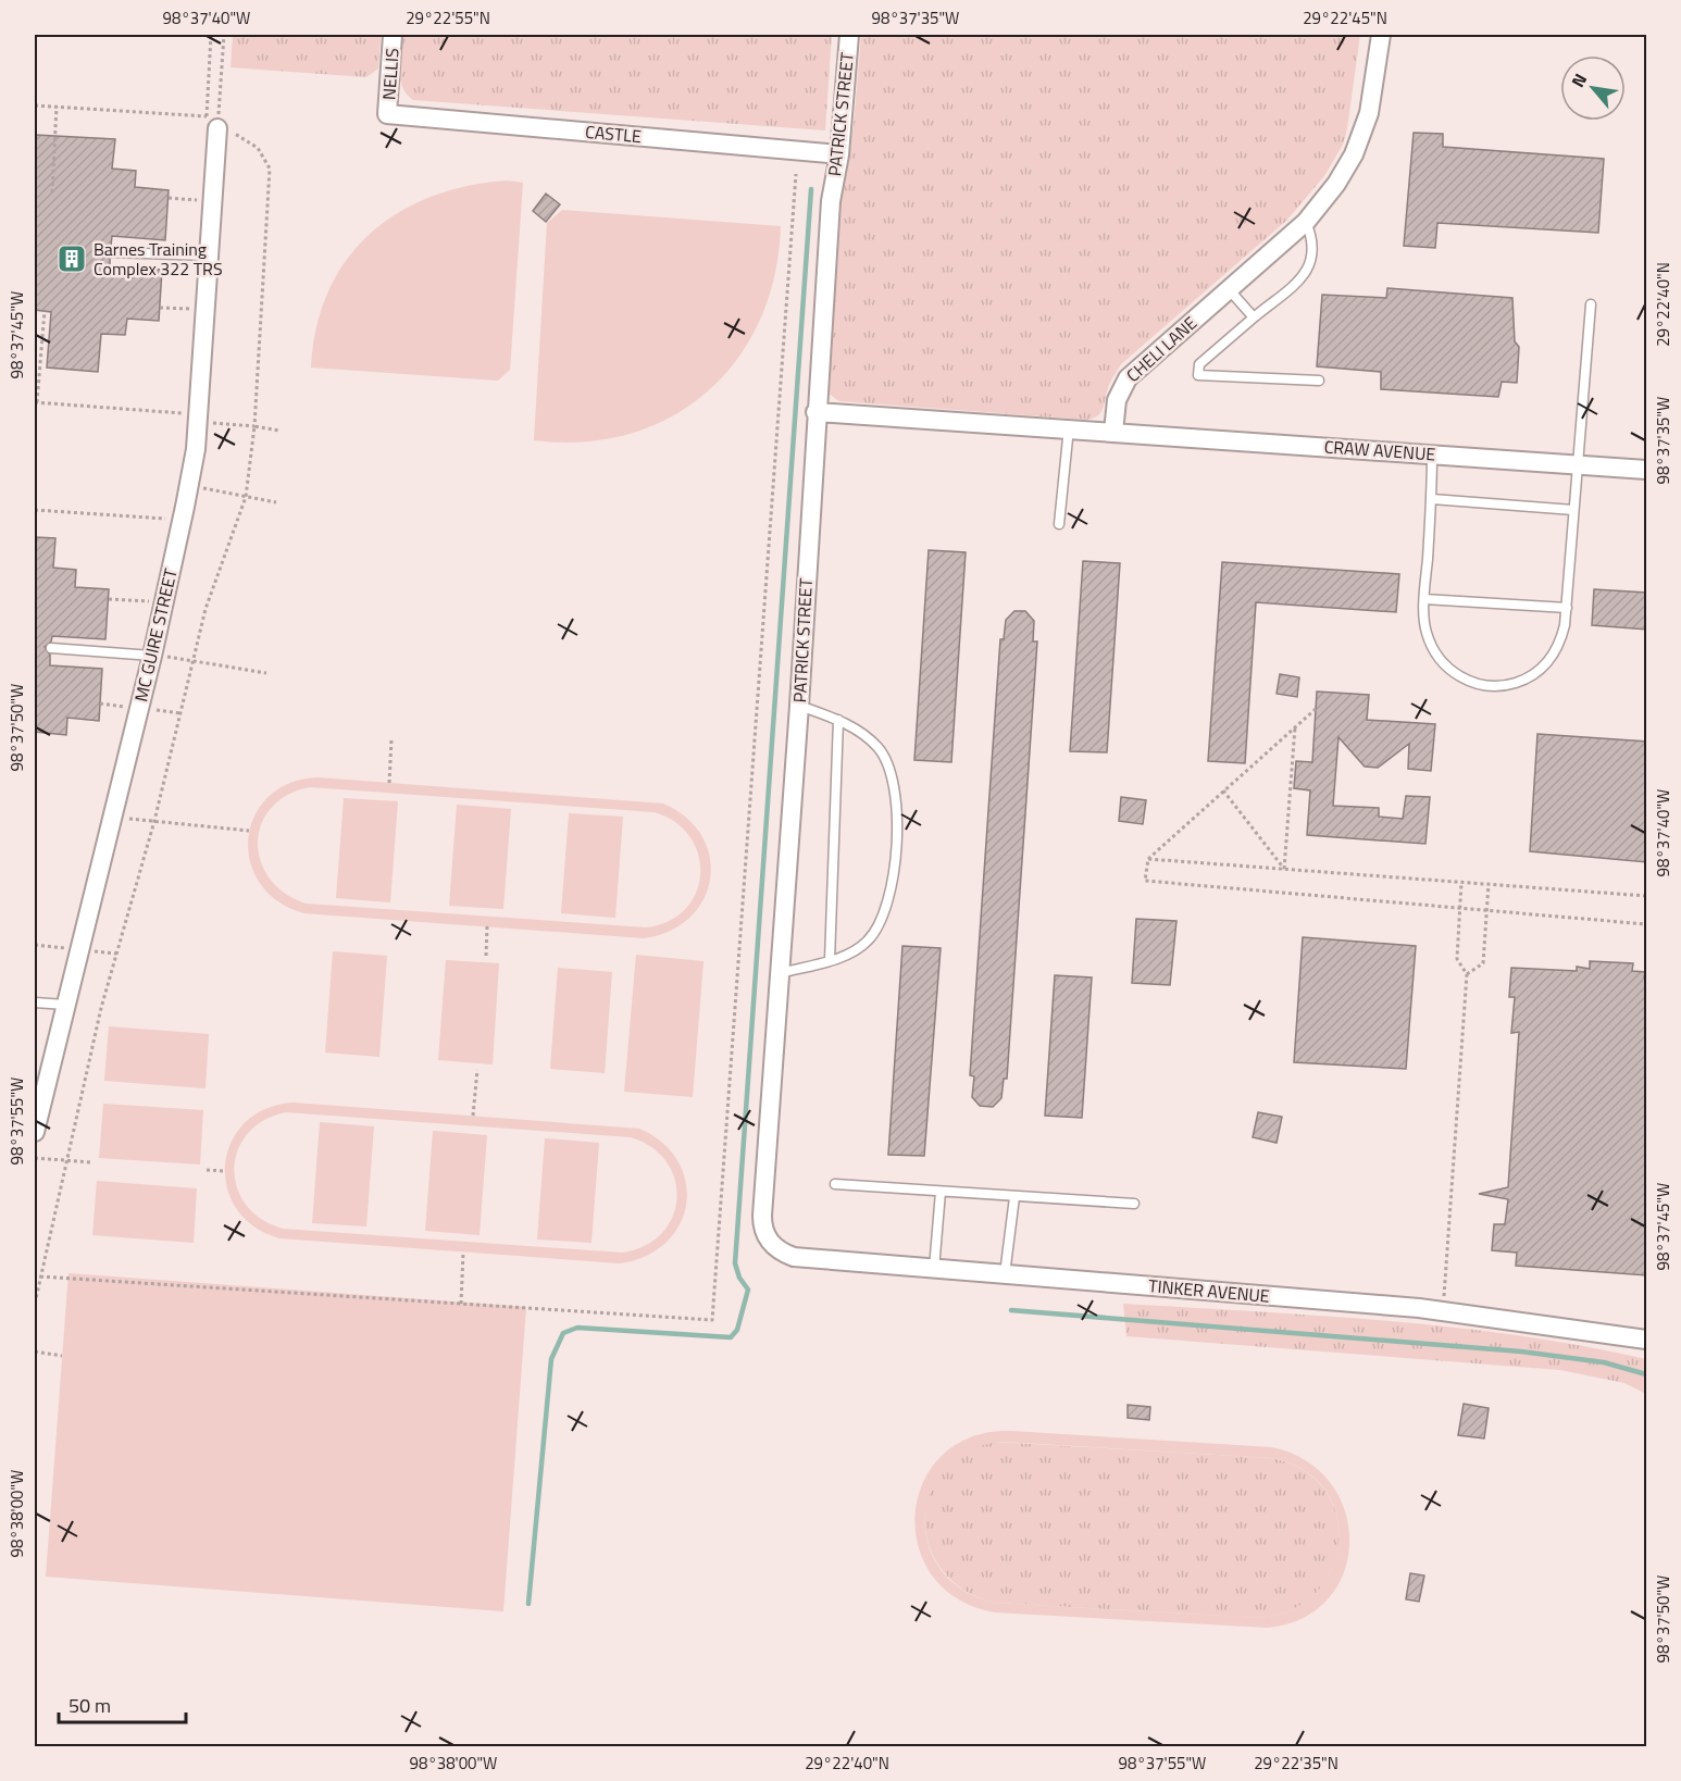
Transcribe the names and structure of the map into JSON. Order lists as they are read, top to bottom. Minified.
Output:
{"streets":{"street":["NELLIS","PATRICK STREET","CASTLE","CHELI LANE","CRAW AVENUE","MC GUIRE STREET","TINKER AVENUE"]},"crossings":[["NELLIS","CASTLE"],["PATRICK STREET","CASTLE"],["PATRICK STREET","TINKER AVENUE"],["CHELI LANE","CRAW AVENUE"]],"places":{"building":["Barnes Training Complex 322 TRS"]},"scale_bar":"50 m","north":"top left","coordinates":["98°37'40\"W","29°22'55\"N","98°37'35\"W","29°22'45\"N","29°22'40\"N","98°37'45\"W","98°37'50\"W","98°37'55\"W","98°38'00\"W","29°22'35\"N"]}
